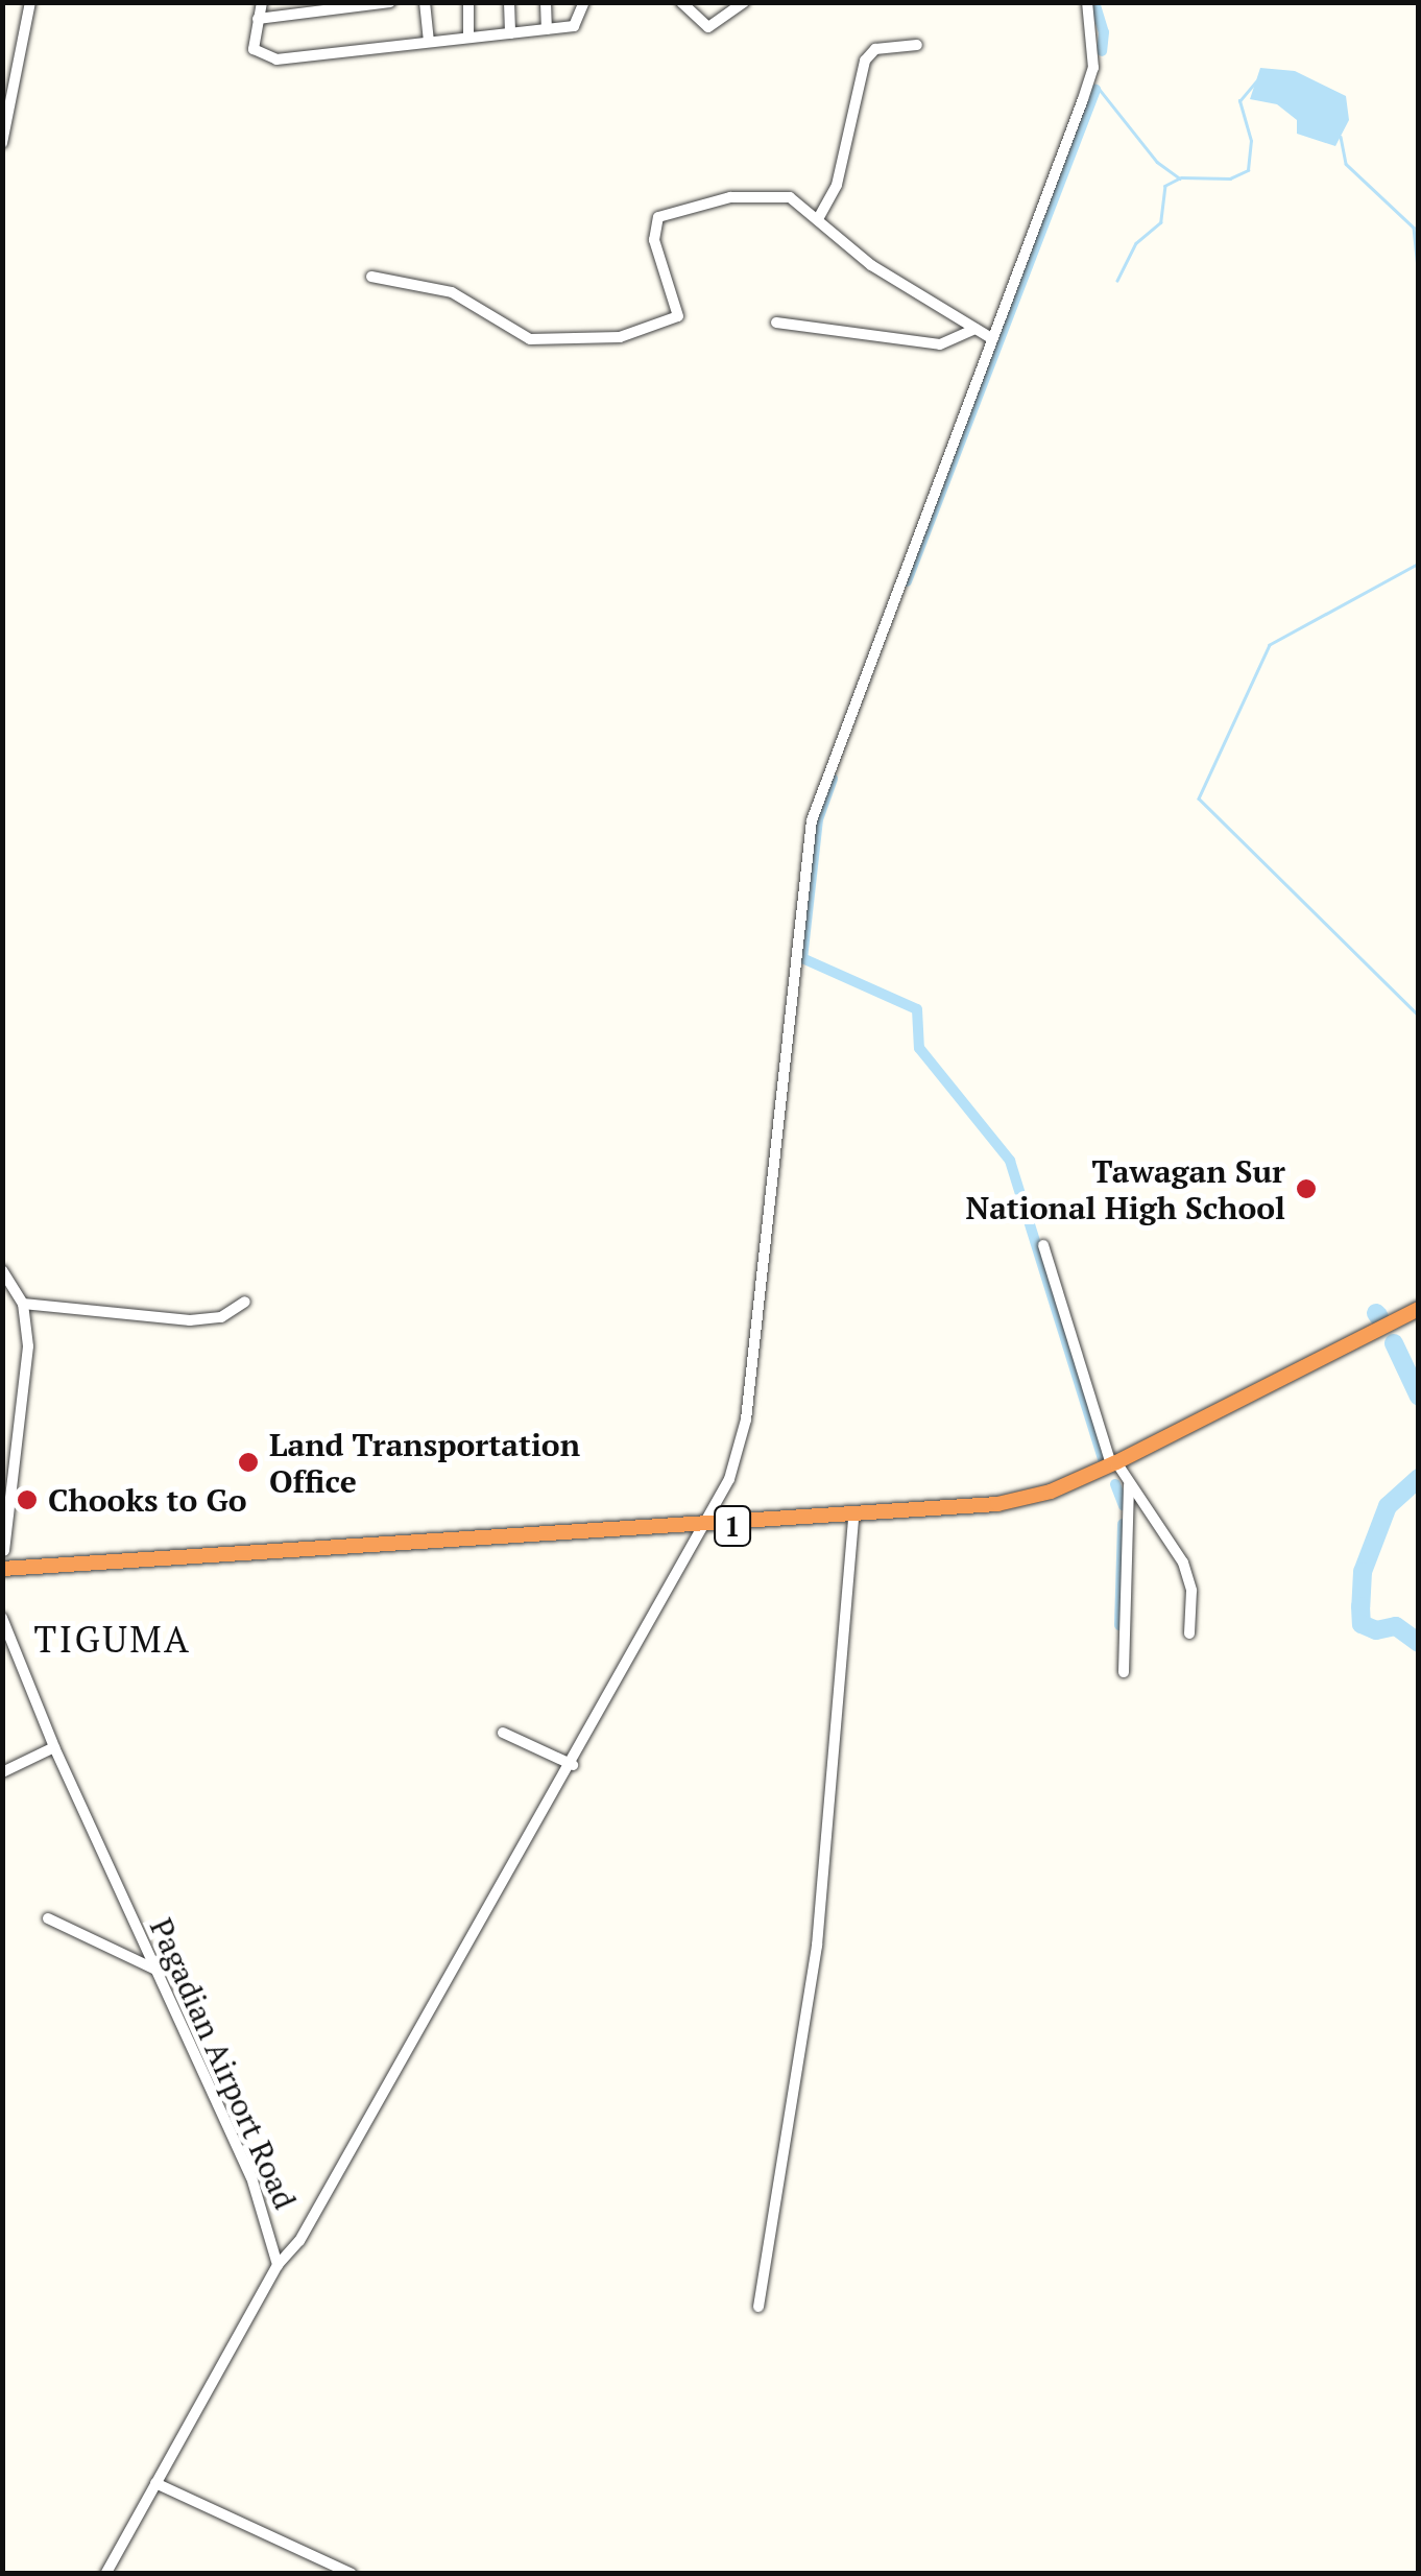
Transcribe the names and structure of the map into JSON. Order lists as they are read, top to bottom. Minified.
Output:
{"streets":{"highway":["1"],"street":["Pagadian Airport Road"]},"districts":["TIGUMA"],"places":["Tawagan Sur National High School","Land Transportation Office","Chooks to Go"]}
